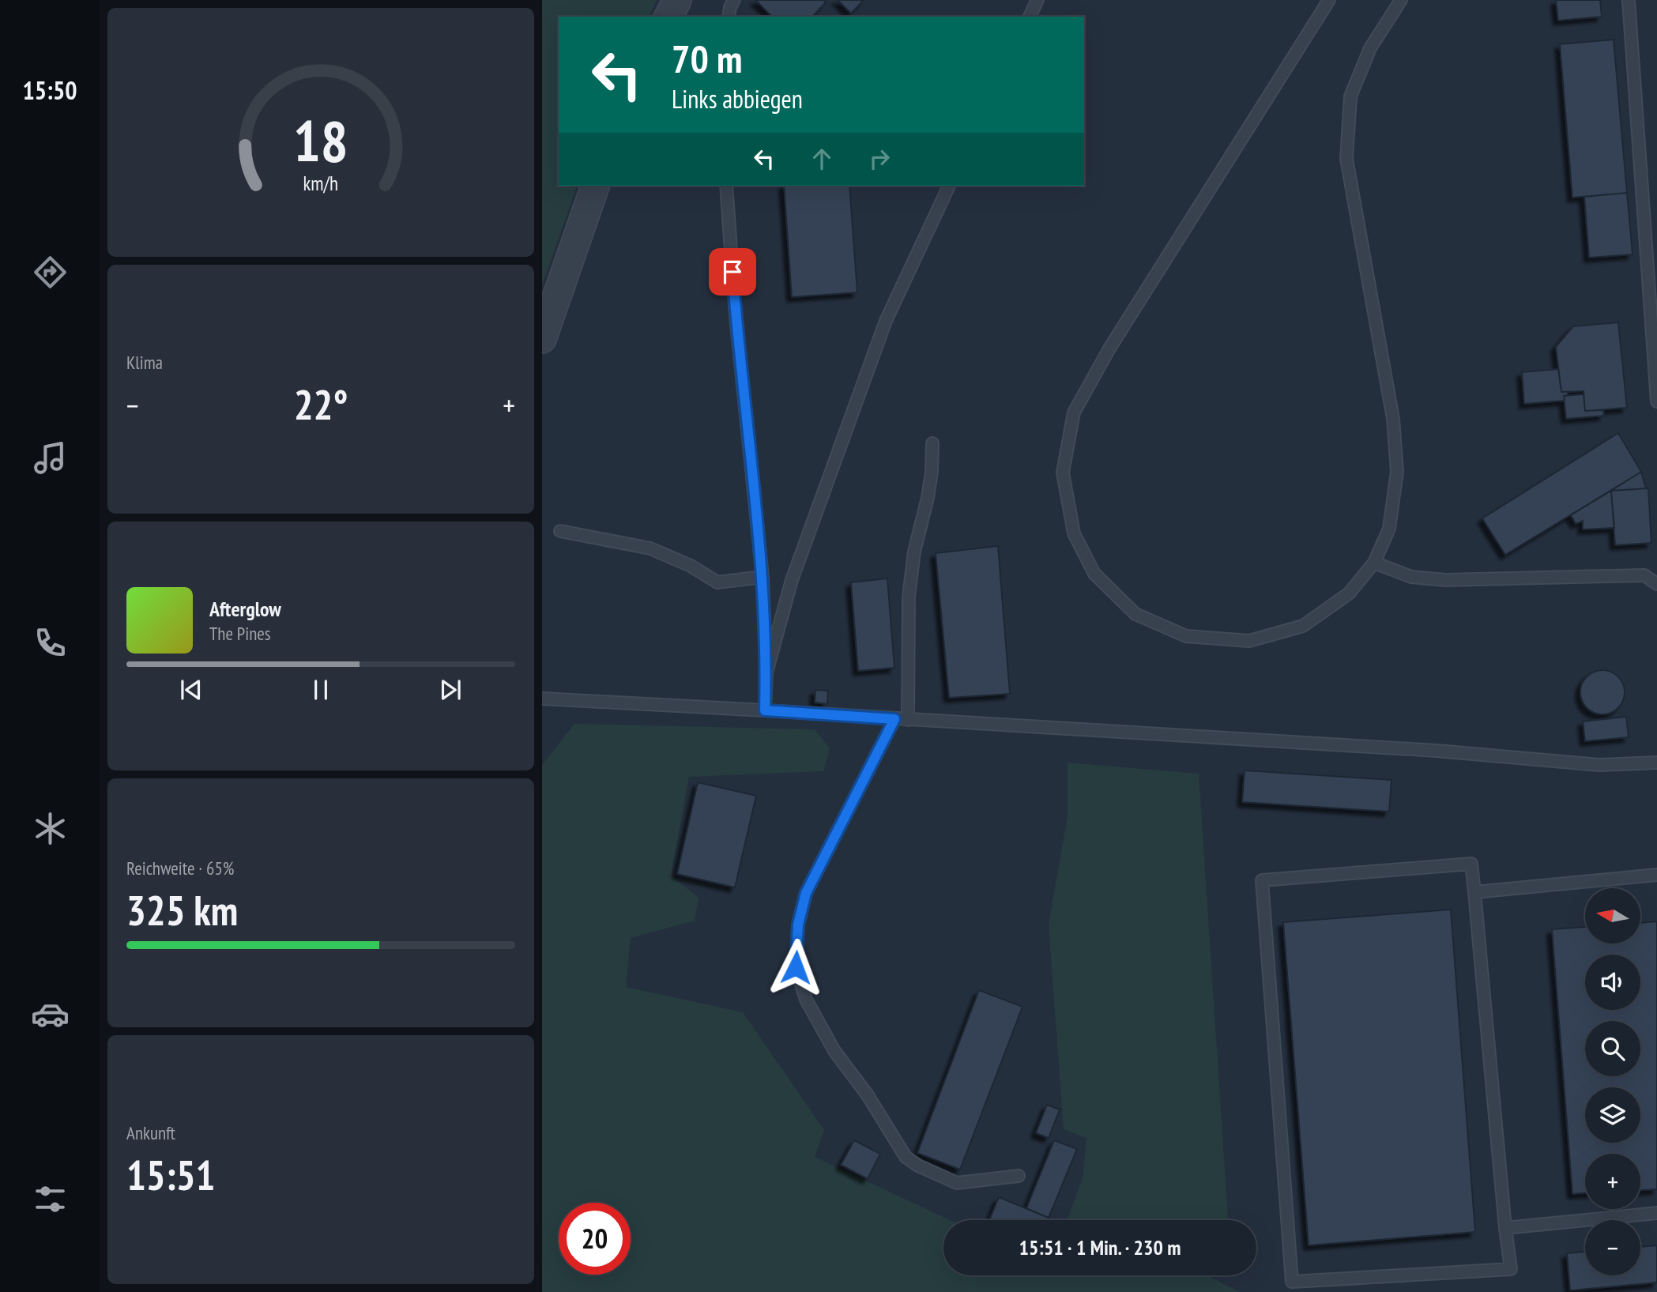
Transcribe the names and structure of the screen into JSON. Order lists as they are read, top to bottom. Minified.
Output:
{"north":"left","page":{"tabs":"15:50","turn":["70 m","Links abbiegen"],"tile":["Klima",["Reichweite · 65%","325 km"],["Ankunft","15:51"]],"heat":["−","22°","+"],"song":["Afterglow","The Pines"],"map_buttons":["+","−"],"limit":"20","trip":"15:51 · 1 Min. · 230 m","gauge":["18","km/h"]}}
